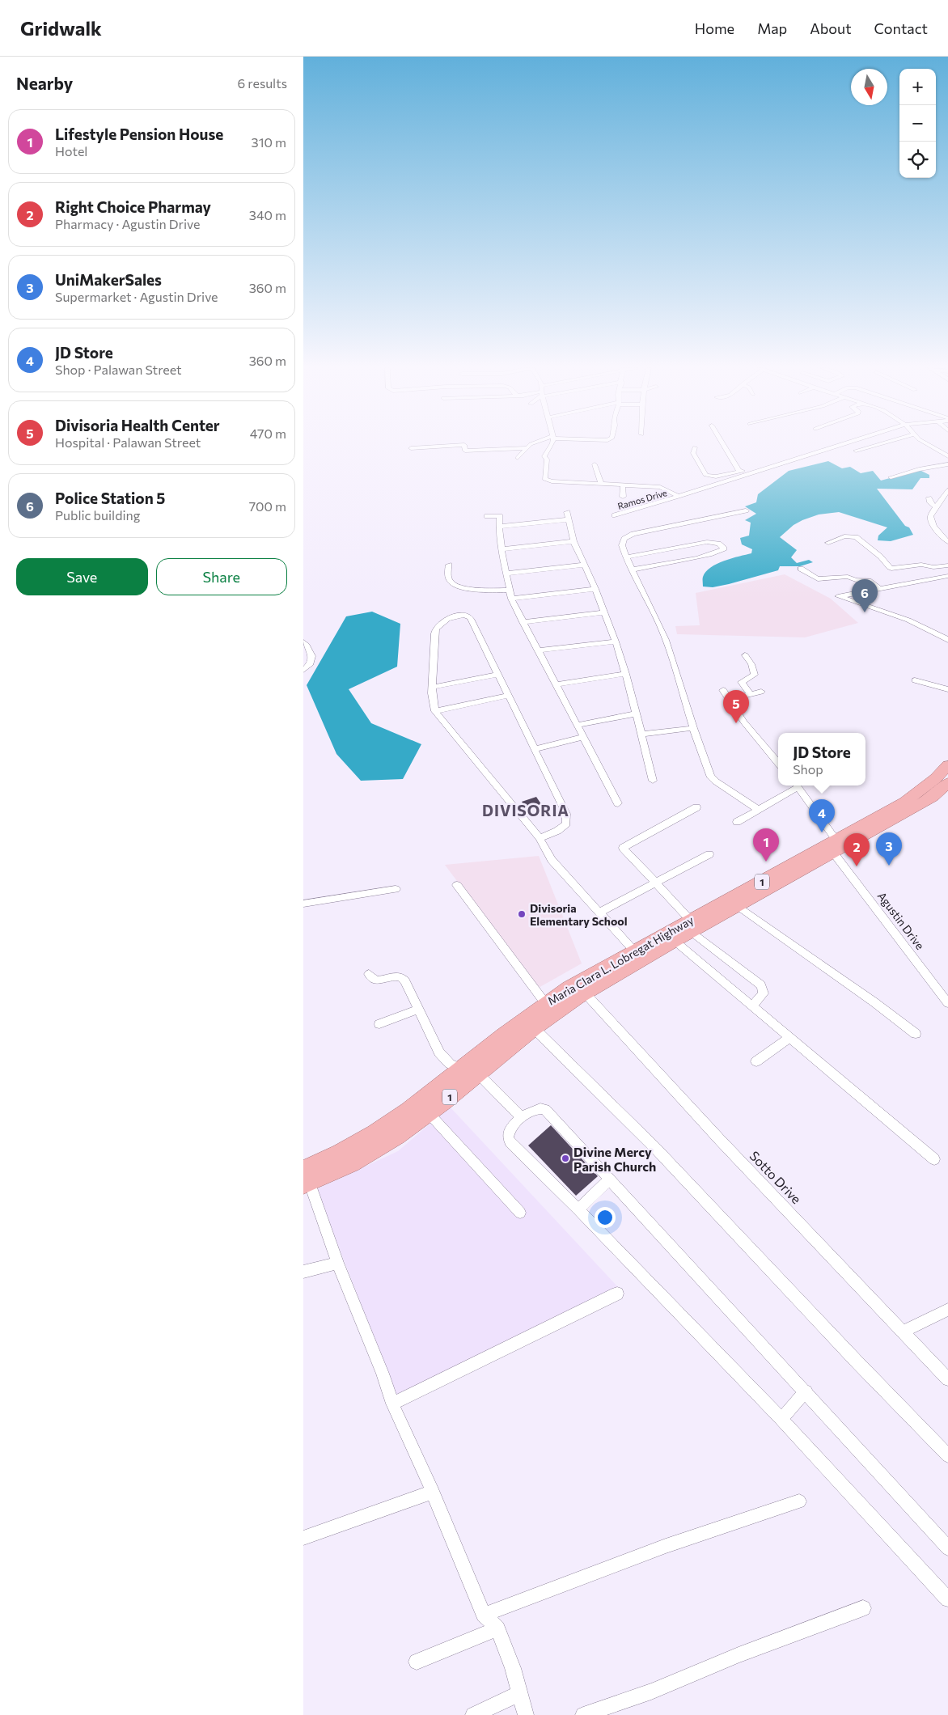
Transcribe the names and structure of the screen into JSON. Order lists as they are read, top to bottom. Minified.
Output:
{"streets":{"highway":["1","Maria Clara L. Lobregat Highway"],"street":["Ramos Drive","Agustin Drive","Sotto Drive"]},"crossings":[["Agustin Drive","Maria Clara L. Lobregat Highway"],["Maria Clara L. Lobregat Highway","Sotto Drive"]],"districts":["DIVISORIA"],"places":["Divisoria Elementary School","Divine Mercy Parish Church"],"north":"bottom","page":{"header":"Gridwalk","nav":["Home","Map","About","Contact"],"heading":["Nearby","6 results"],"map_buttons":["+","−"],"list":[{"mark":"1","name":"Lifestyle Pension House","note":"Hotel","value":"310 m"},{"mark":"2","name":"Right Choice Pharmay","note":"Pharmacy · Agustin Drive","value":"340 m"},{"mark":"3","name":"UniMakerSales","note":"Supermarket · Agustin Drive","value":"360 m"},{"mark":"4","name":"JD Store","note":"Shop · Palawan Street","value":"360 m"},{"mark":"5","name":"Divisoria Health Center","note":"Hospital · Palawan Street","value":"470 m"},{"mark":"6","name":"Police Station 5","note":"Public building","value":"700 m"}],"buttons":["Save","Share"],"pins":["6","5","4","1","3","2"],"popup":["JD Store","Shop"]}}
